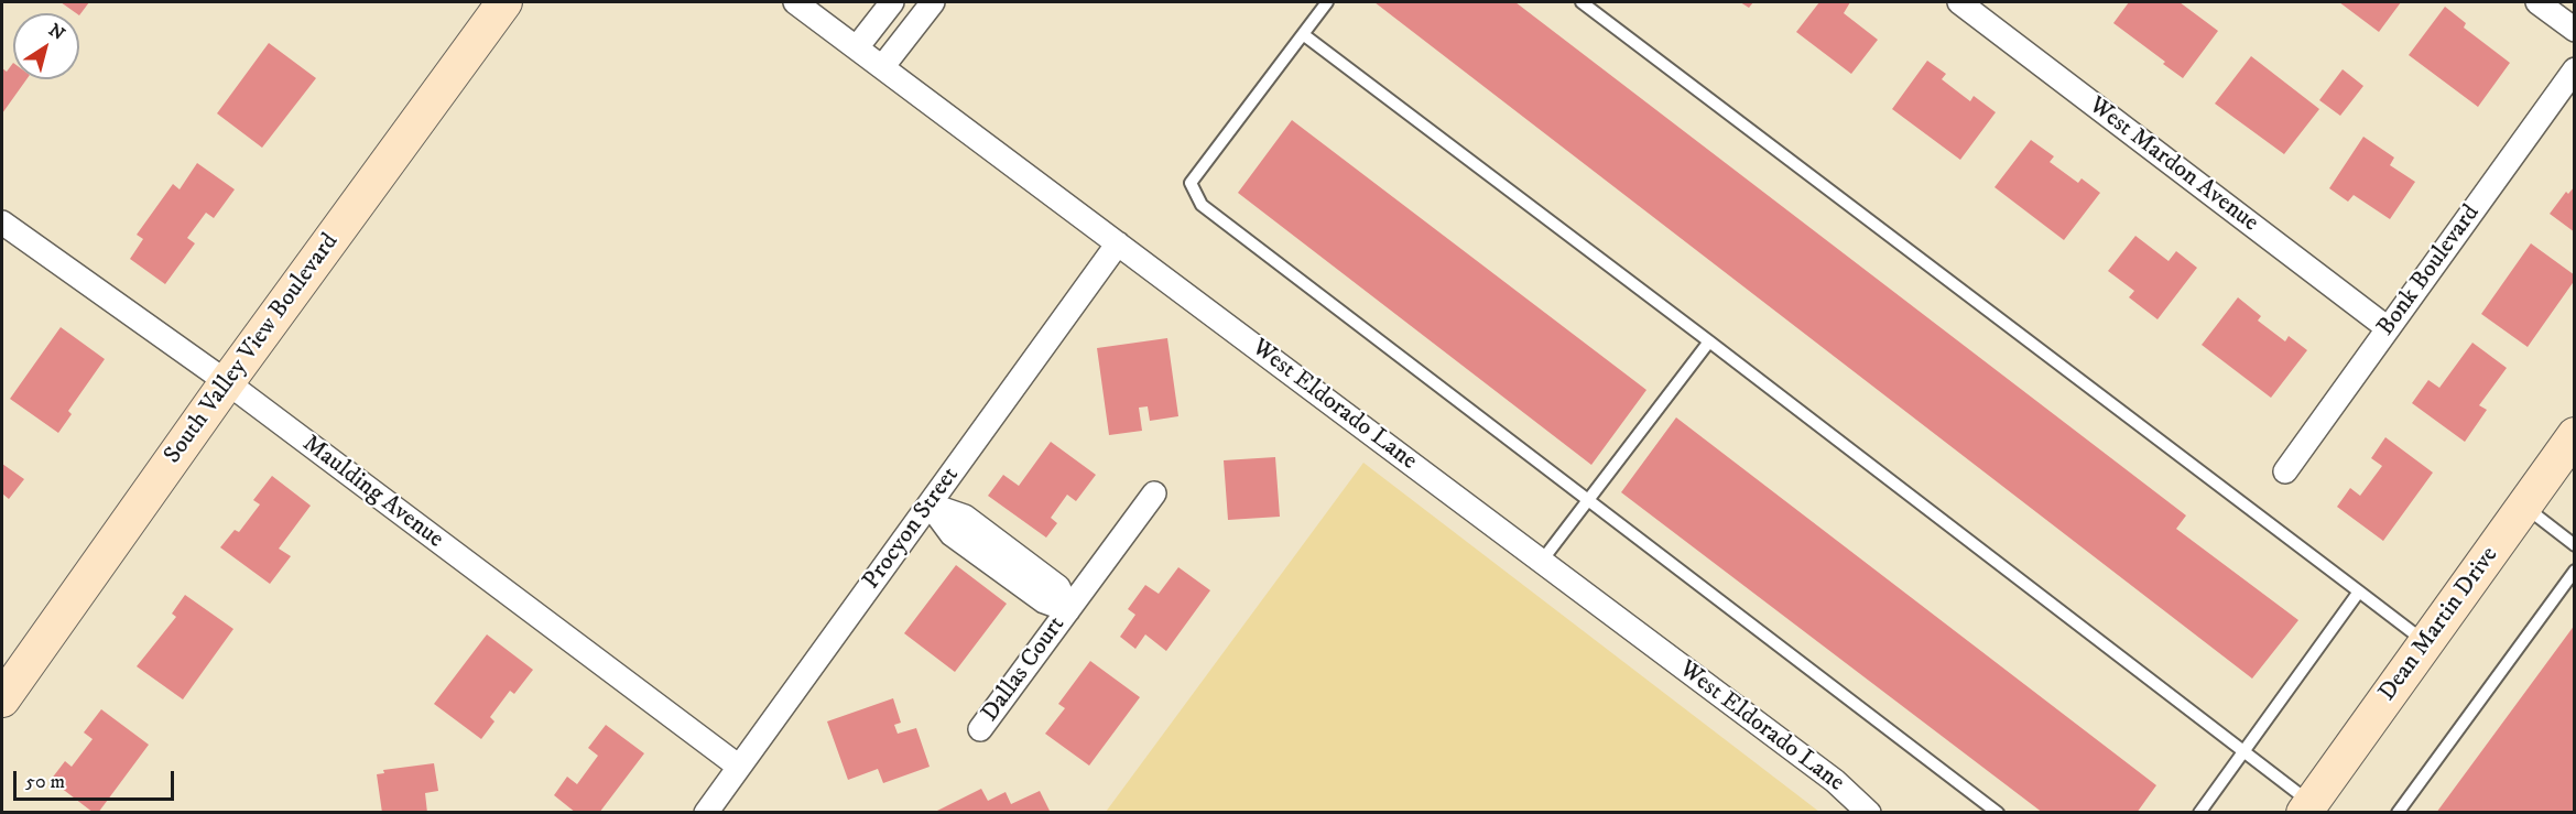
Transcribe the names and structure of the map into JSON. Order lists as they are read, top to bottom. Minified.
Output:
{"streets":{"main road":["South Valley View Boulevard","Dean Martin Drive"],"street":["West Mardon Avenue","Bonk Boulevard","West Eldorado Lane","Maulding Avenue","Procyon Street","Dallas Court"]},"crossings":[["West Mardon Avenue","Bonk Boulevard"],["South Valley View Boulevard","Maulding Avenue"],["West Eldorado Lane","Procyon Street"],["Maulding Avenue","Procyon Street"],["Procyon Street","Dallas Court"]],"scale_bar":"50 m","north":"top right"}
